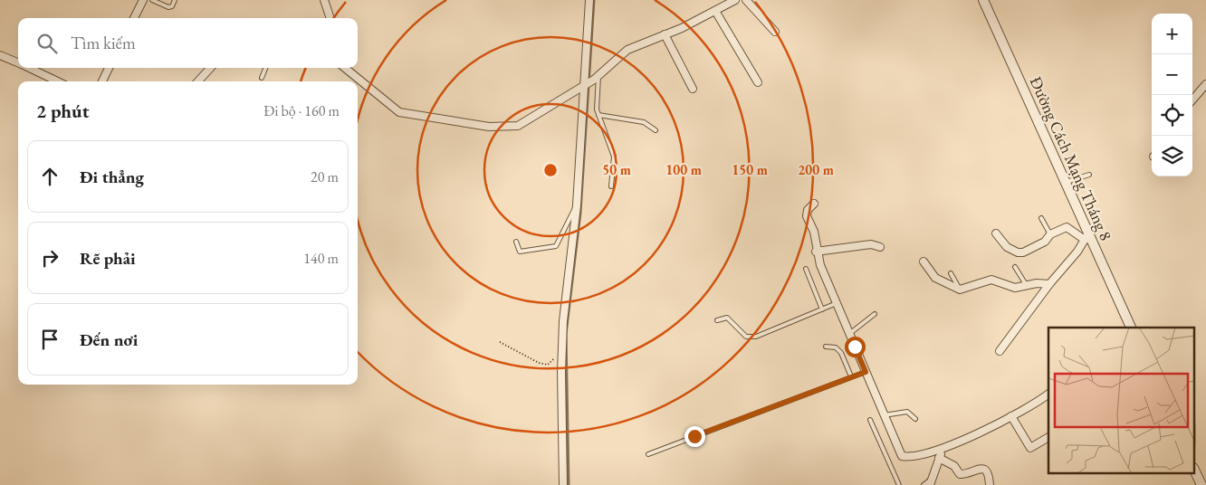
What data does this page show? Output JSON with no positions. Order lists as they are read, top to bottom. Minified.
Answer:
{"streets":{"street":["Đường Cách Mạng Tháng 8"]},"page":{"map_buttons":["+","−"],"search":"Tìm kiếm","heading":["2 phút","Đi bộ · 160 m"],"list":[["Đi thẳng","20 m"],["Rẽ phải","140 m"],"Đến nơi"]},"rings":["50 m","100 m","150 m","200 m"]}
